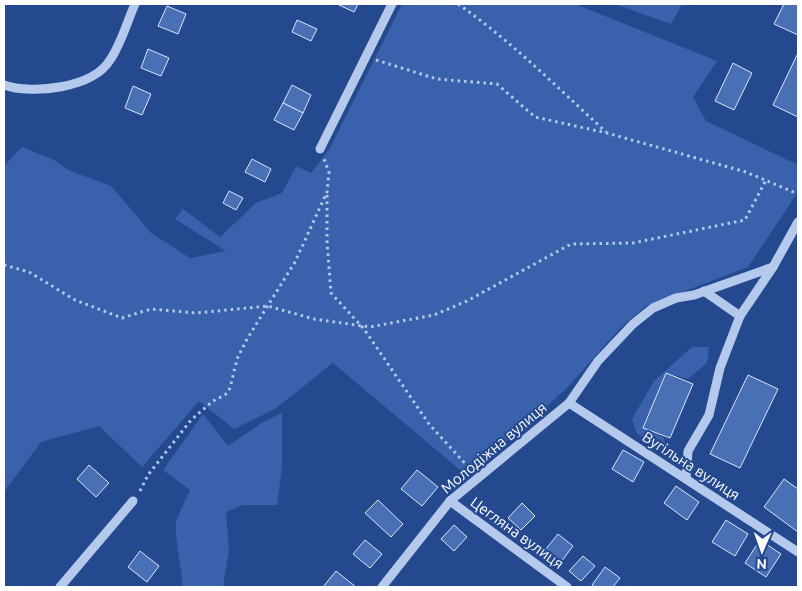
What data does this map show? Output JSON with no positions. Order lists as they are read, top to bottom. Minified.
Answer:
{"streets":{"street":["Молодіжна вулиця","Вугільна вулиця","Цегляна вулиця"]},"crossings":[["Молодіжна вулиця","Вугільна вулиця"],["Молодіжна вулиця","Цегляна вулиця"]],"north":"bottom"}
